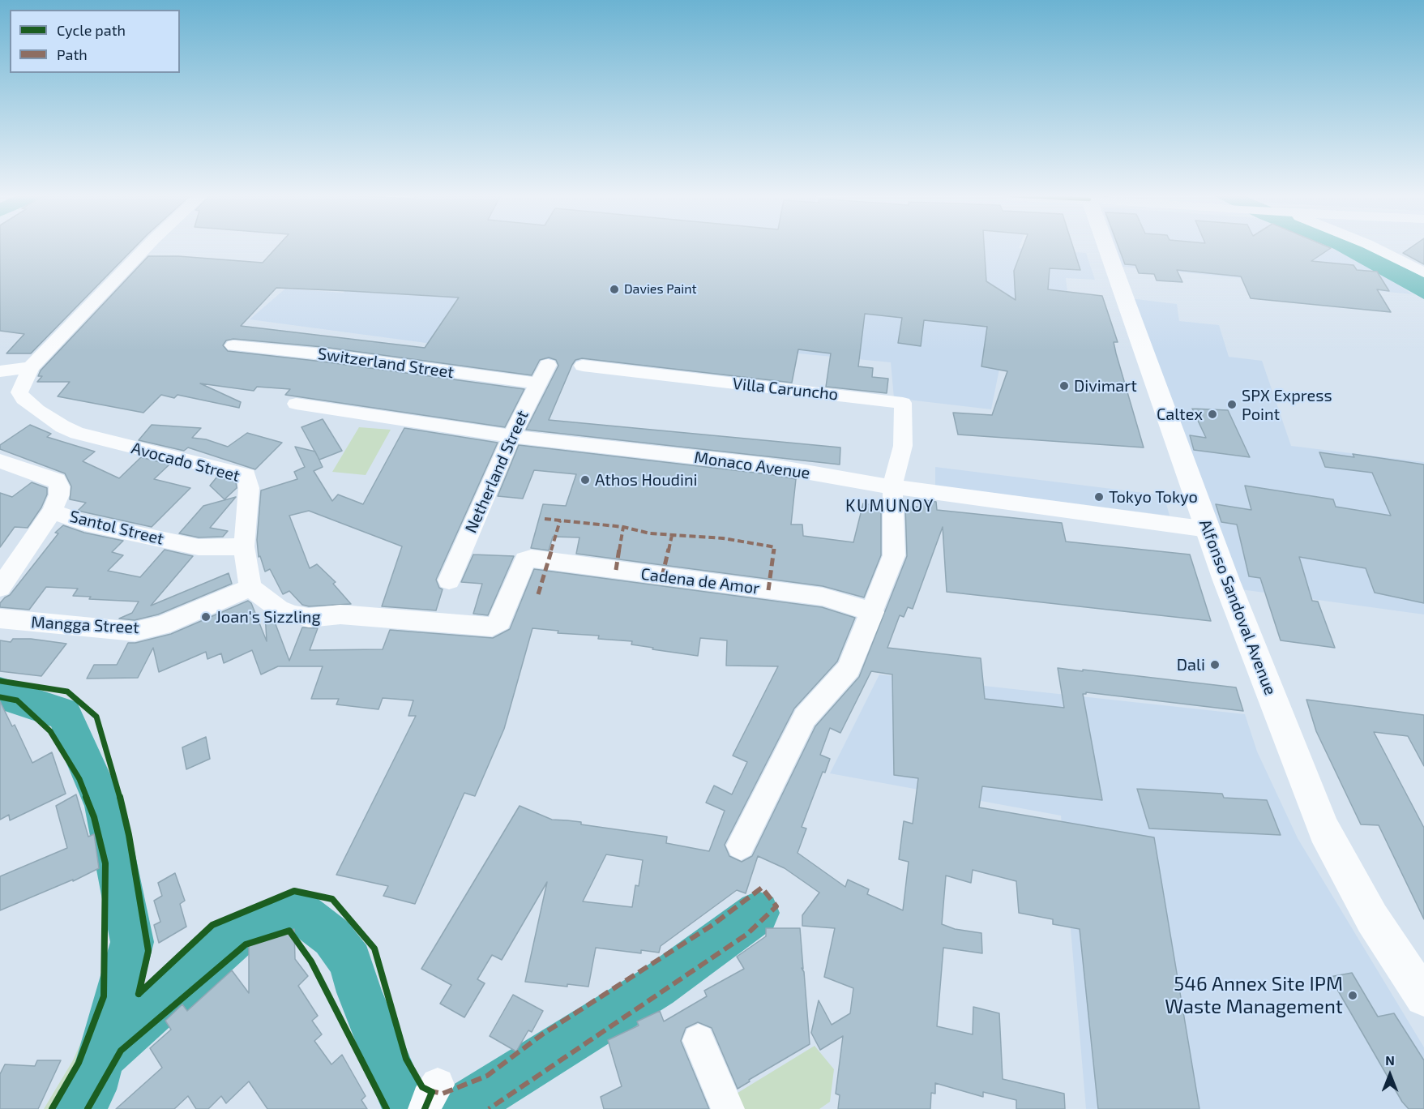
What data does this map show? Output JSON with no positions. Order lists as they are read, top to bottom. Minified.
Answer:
{"streets":{"main road":["Alfonso Sandoval Avenue"],"street":["Switzerland Street","Villa Caruncho","Avocado Street","Monaco Avenue","Netherland Street","Santol Street","Cadena de Amor","Mangga Street"]},"crossings":[["Switzerland Street","Netherland Street"],["Villa Caruncho","Monaco Avenue"],["Avocado Street","Santol Street"],["Avocado Street","Cadena de Amor"],["Avocado Street","Mangga Street"],["Monaco Avenue","Netherland Street"],["Monaco Avenue","Alfonso Sandoval Avenue"],["Cadena de Amor","Mangga Street"]],"districts":["KUMUNOY"],"places":["Davies Paint","Divimart","SPX Express Point","Caltex","Athos Houdini","Tokyo Tokyo","Joan's Sizzling","Dali","546 Annex Site IPM Waste Management"],"legend":["Cycle path","Path"],"north":"top"}
